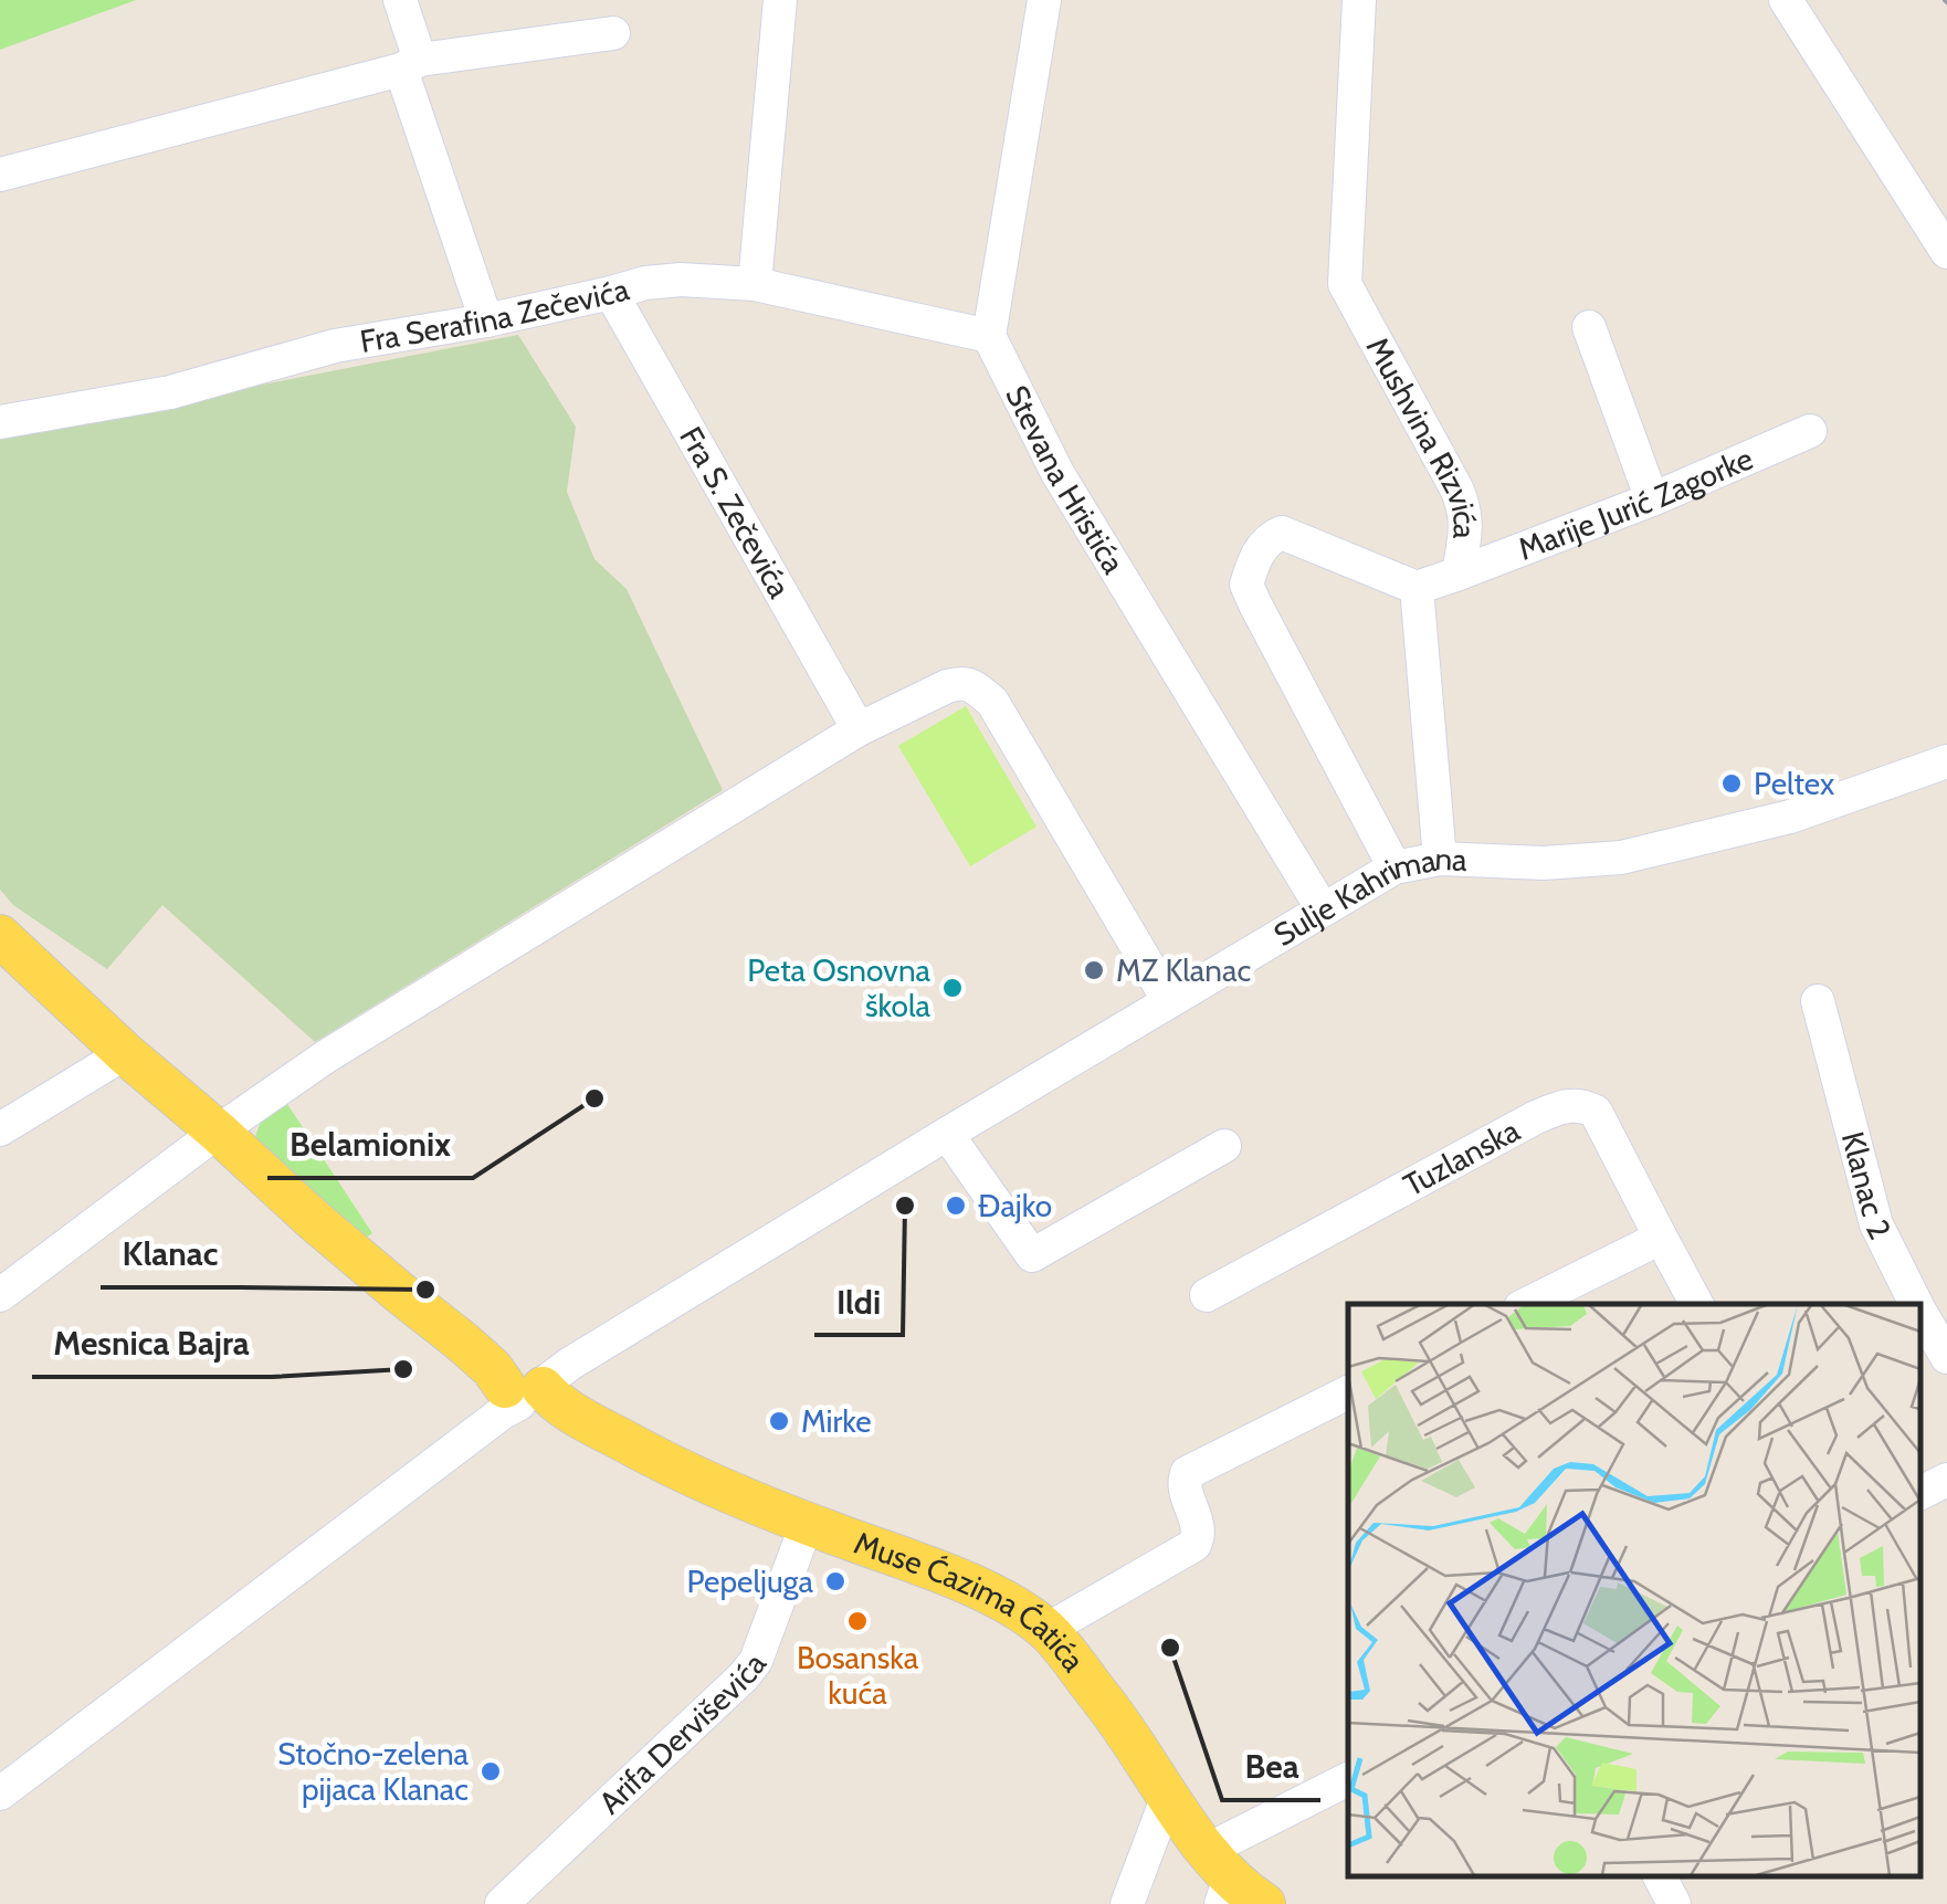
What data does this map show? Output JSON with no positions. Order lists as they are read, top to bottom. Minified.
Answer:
{"streets":{"main road":["Muse Ćazima Ćatića"],"street":["Fra Serafina Zečevića","Mushvina Rizvića","Stevana Hristića","Marije Jurić Zagorke","Fra S. Zečevića","Sulje Kahrimana","Tuzlanska","Klanac 2","Arifa Derviševića"]},"crossings":[["Fra Serafina Zečevića","Stevana Hristića"],["Fra Serafina Zečevića","Fra S. Zečevića"],["Mushvina Rizvića","Marije Jurić Zagorke"],["Mushvina Rizvića","Sulje Kahrimana"],["Stevana Hristića","Sulje Kahrimana"],["Sulje Kahrimana","Muse Ćazima Ćatića"],["Muse Ćazima Ćatića","Arifa Derviševića"]],"places":["Peltex","MZ Klanac","Peta Osnovna škola","Belamionix","Ildi","Đajko","Klanac","Mesnica Bajra","Mirke","Pepeljuga","Bosanska kuća","Bea","Stočno-zelena pijaca Klanac"]}
